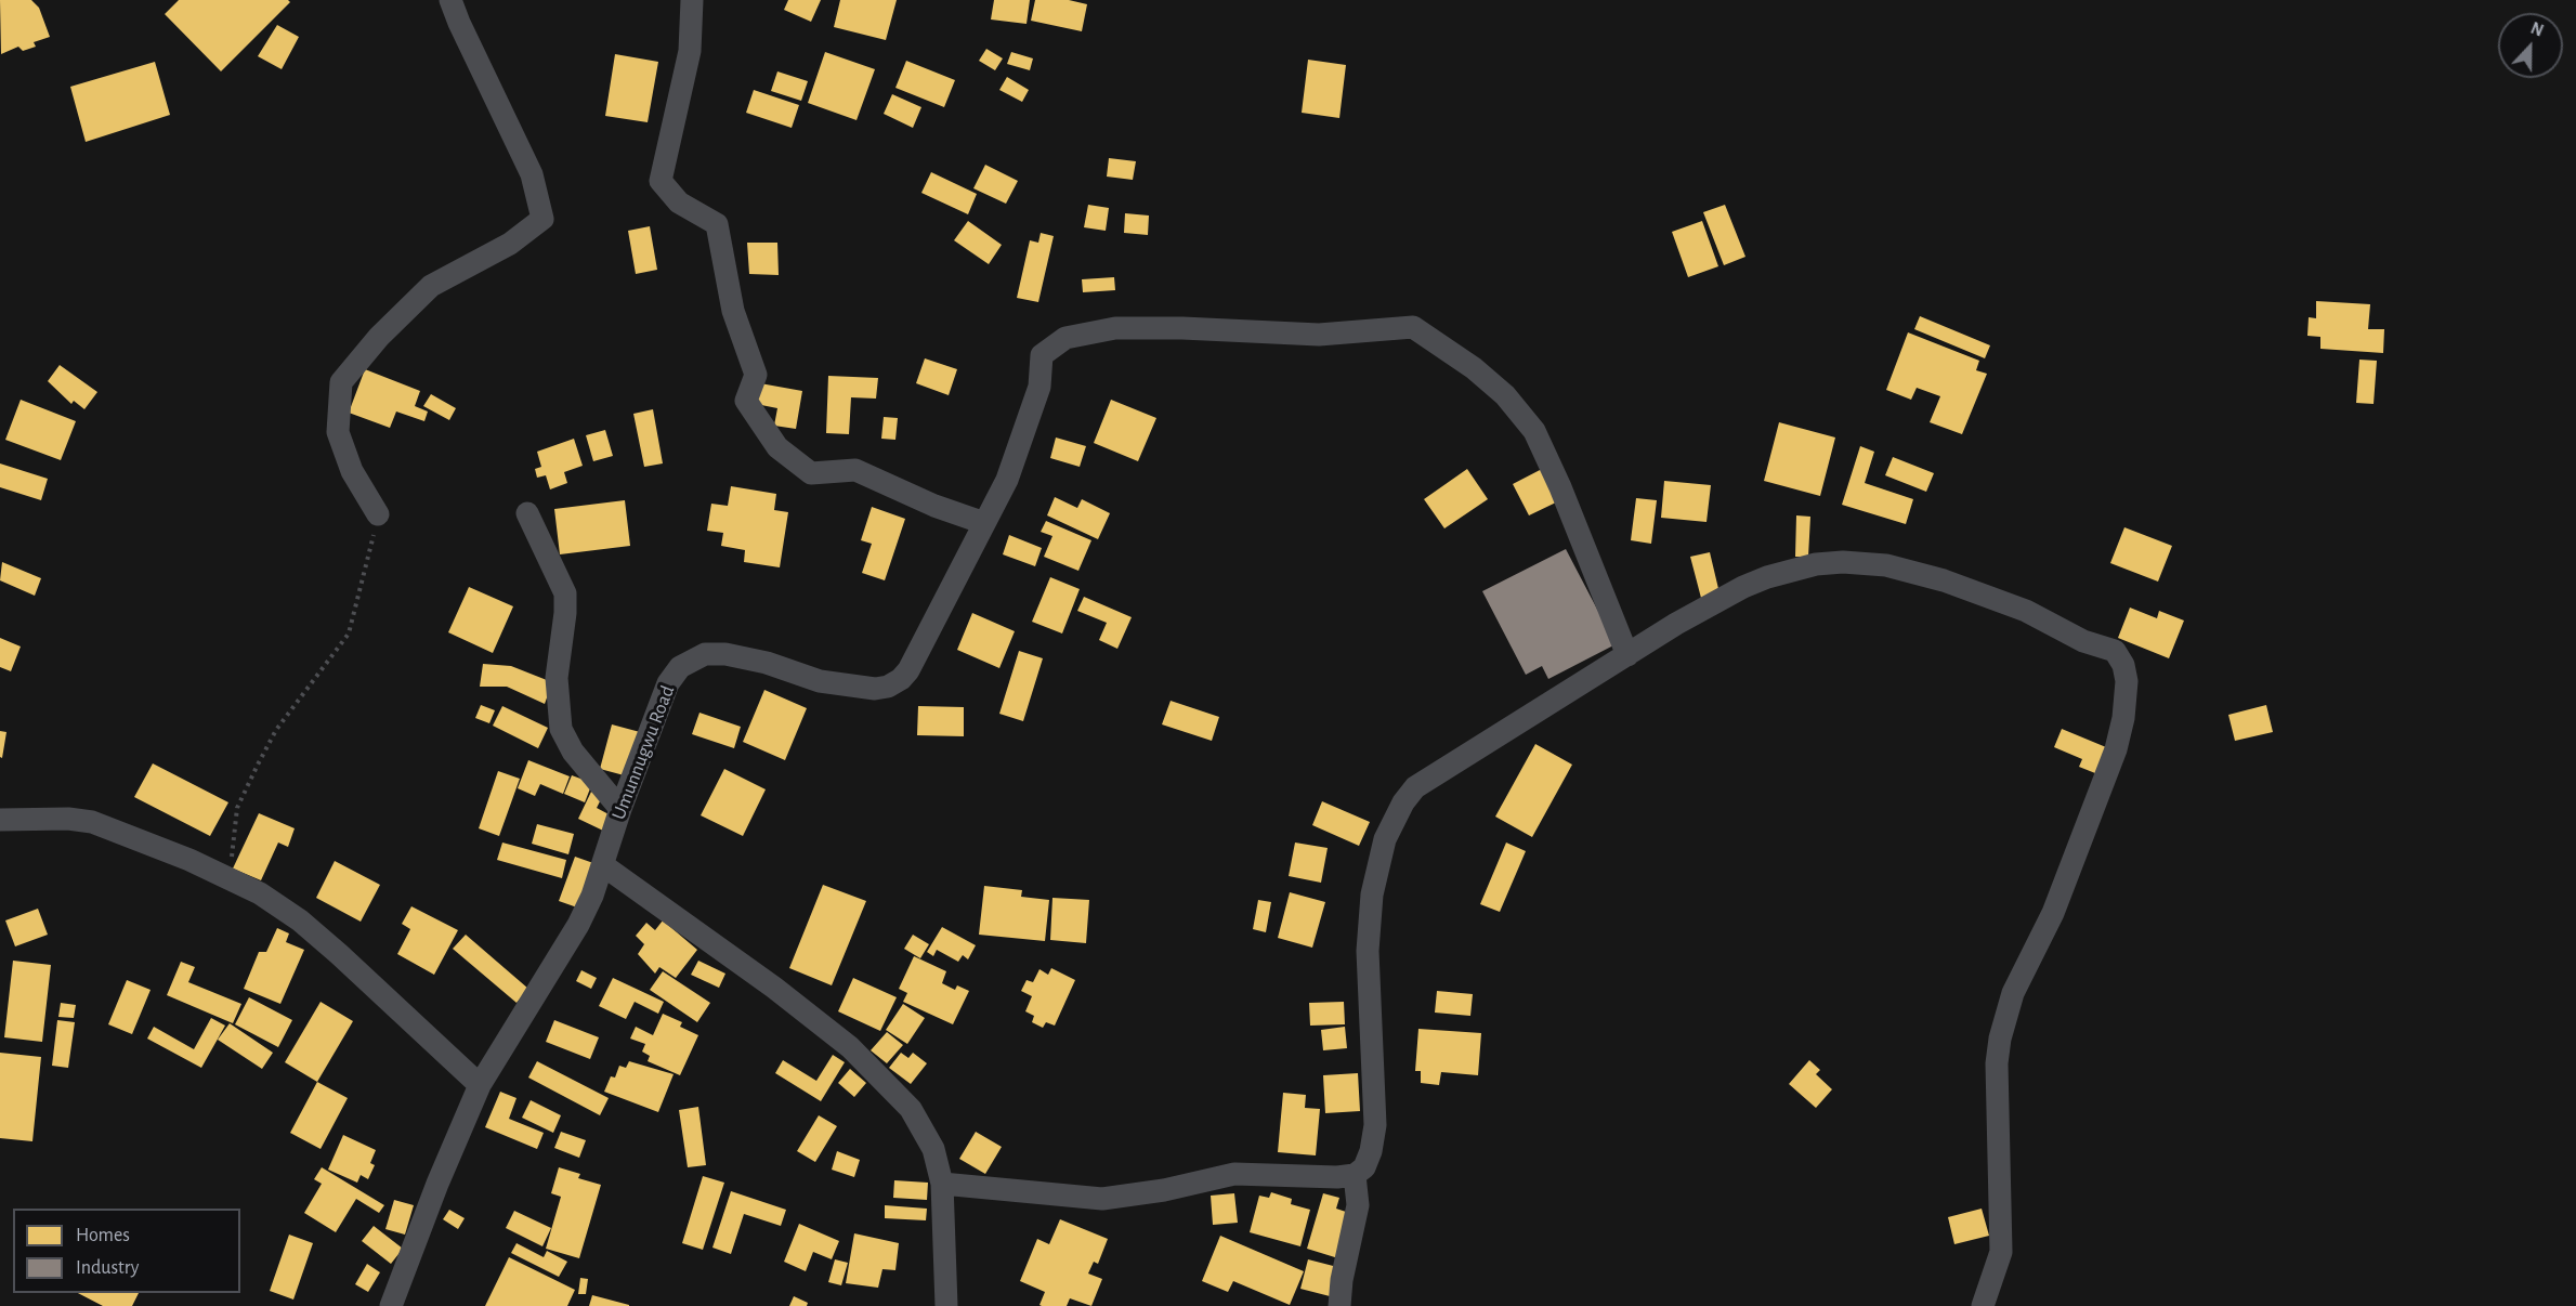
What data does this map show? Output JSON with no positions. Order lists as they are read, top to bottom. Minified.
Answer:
{"streets":{"street":["Umunnugwu Road"]},"legend":["Homes","Industry"],"north":"top"}
